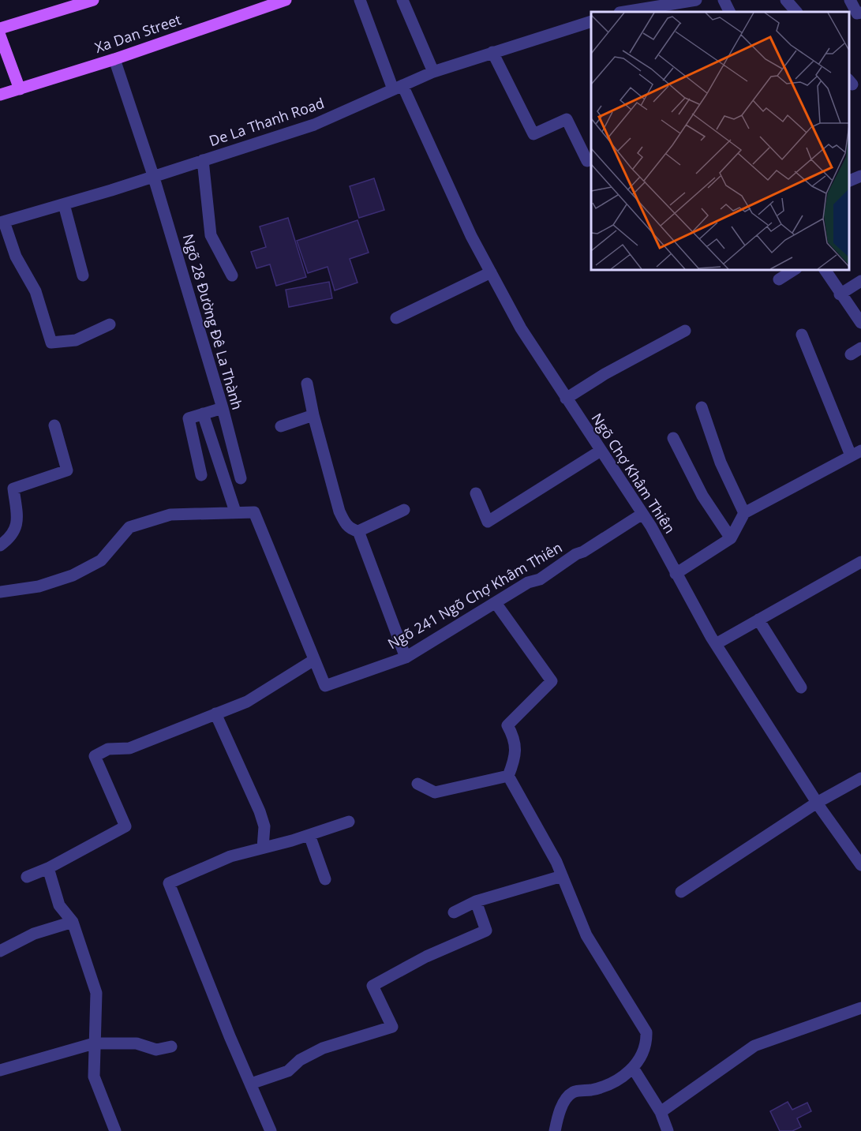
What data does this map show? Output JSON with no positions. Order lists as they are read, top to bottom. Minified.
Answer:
{"streets":{"main road":["Xa Dan Street"],"street":["De La Thanh Road","Ngõ 28 Đường Đê La Thành","Ngõ Chợ Khâm Thiên","Ngõ 241 Ngõ Chợ Khâm Thiên"]},"crossings":[["Xa Dan Street","Ngõ 28 Đường Đê La Thành"],["De La Thanh Road","Ngõ 28 Đường Đê La Thành"],["De La Thanh Road","Ngõ Chợ Khâm Thiên"],["Ngõ Chợ Khâm Thiên","Ngõ 241 Ngõ Chợ Khâm Thiên"]]}
